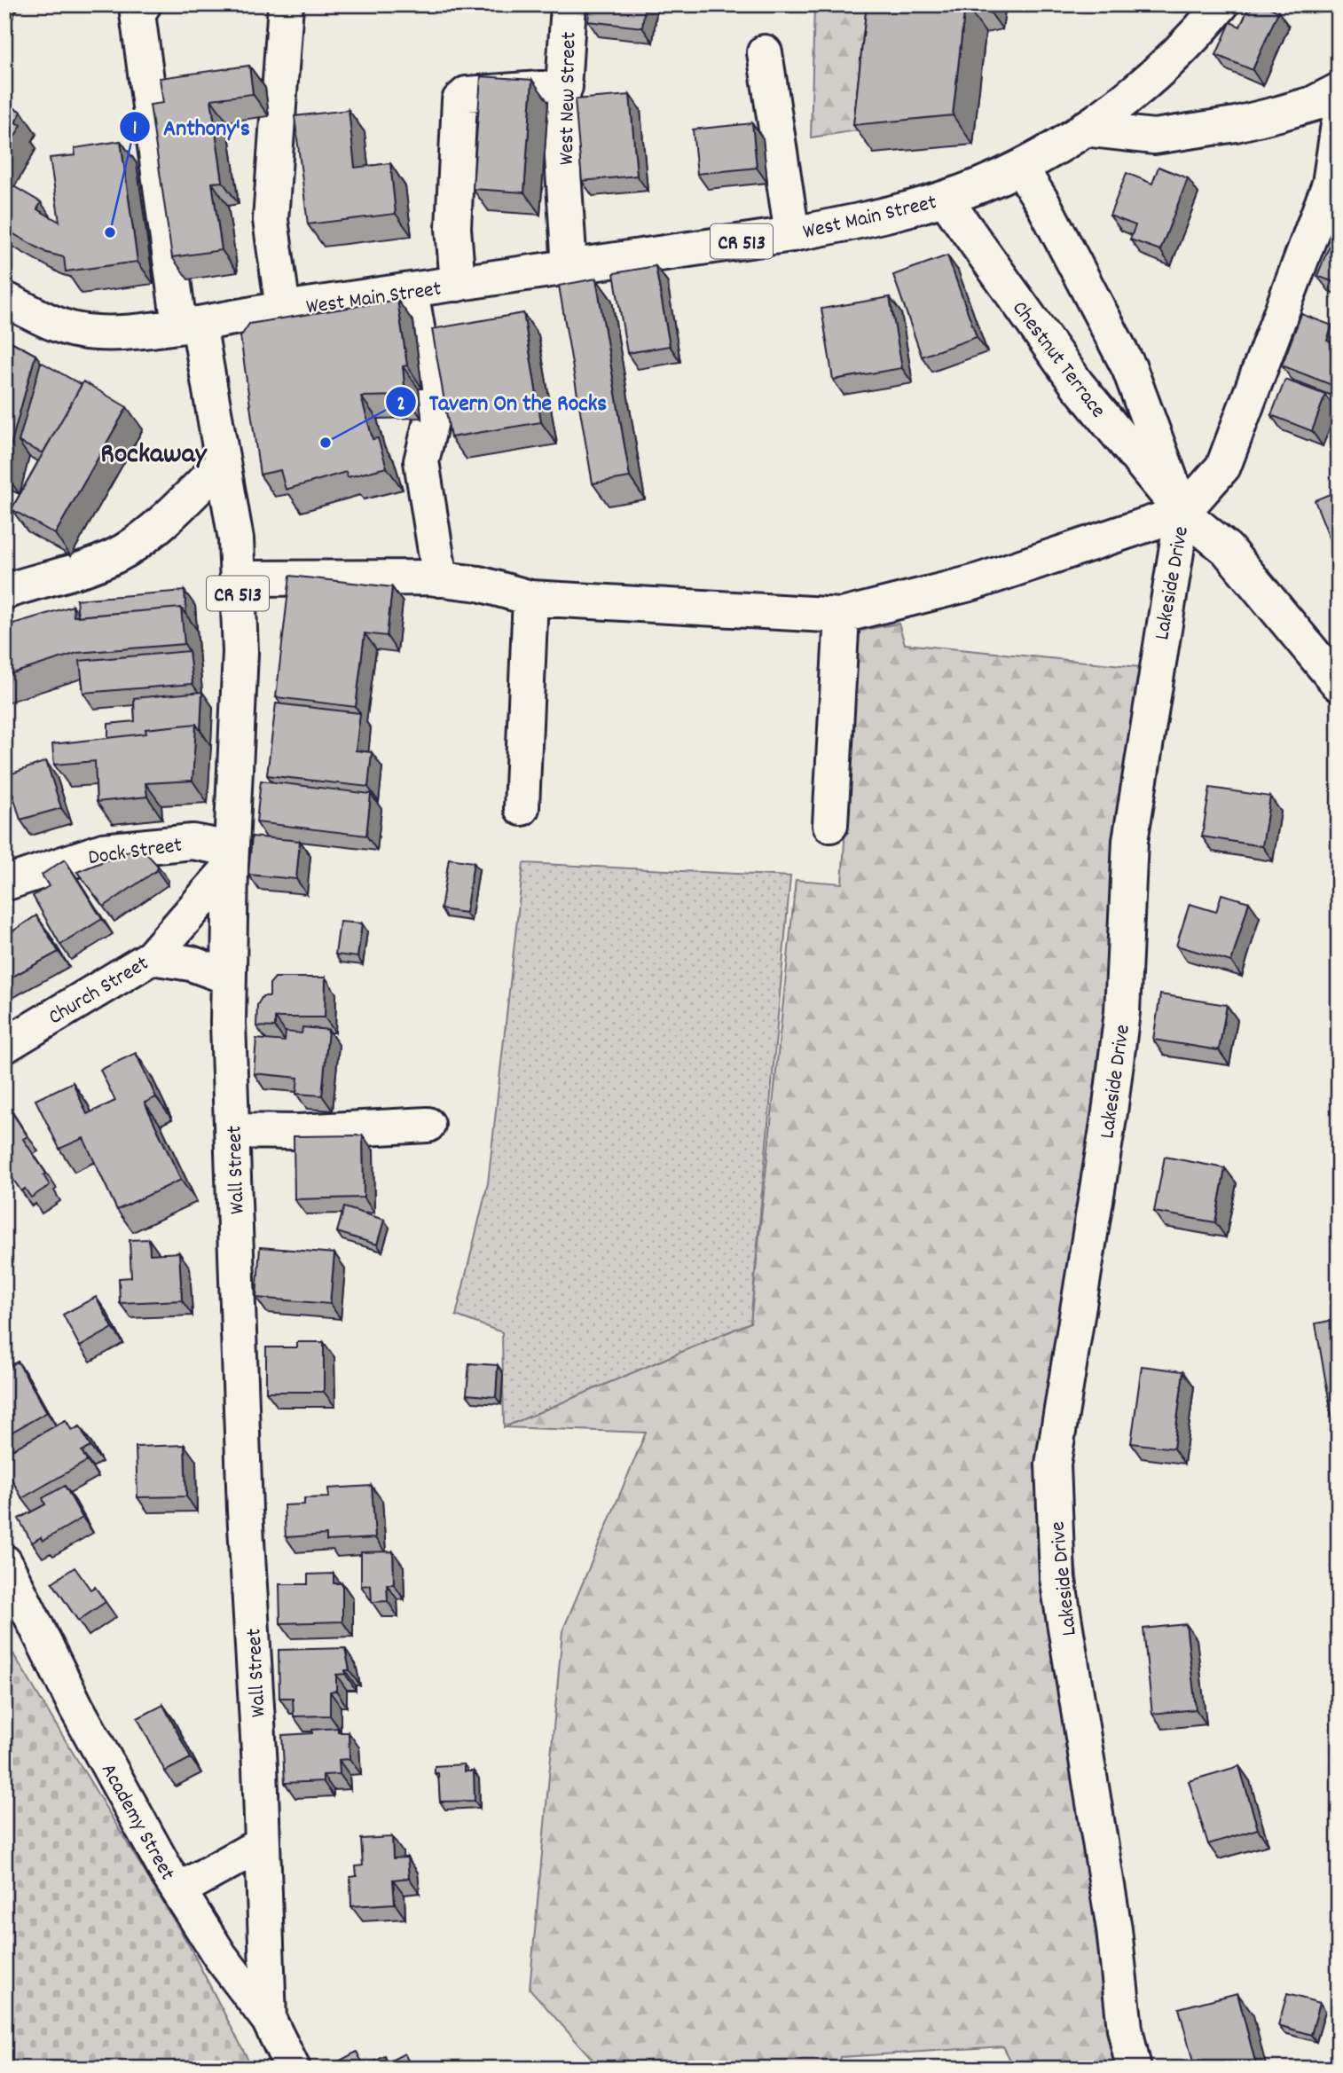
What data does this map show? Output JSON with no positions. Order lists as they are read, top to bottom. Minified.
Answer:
{"streets":{"street":["West New Street","West Main Street","CR 513","Chestnut Terrace","Lakeside Drive","Dock Street","Church Street","Wall Street","Academy Street"]},"crossings":[["West New Street","West Main Street"],["West Main Street","Chestnut Terrace"],["West Main Street","Wall Street"],["Chestnut Terrace","Lakeside Drive"],["Dock Street","Church Street"],["Dock Street","Wall Street"],["Church Street","Wall Street"],["Wall Street","Academy Street"]],"districts":["Rockaway"],"places":["Anthony's","Tavern On the Rocks"]}
